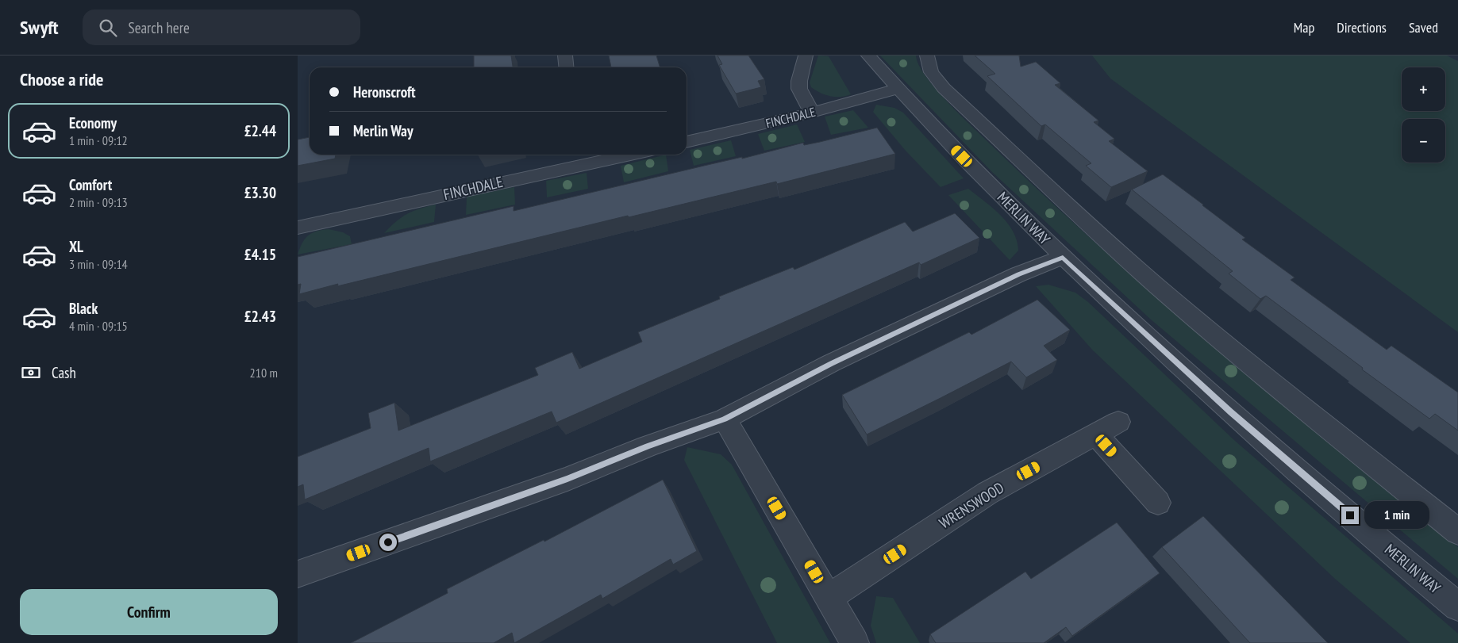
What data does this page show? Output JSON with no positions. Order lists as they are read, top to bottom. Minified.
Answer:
{"streets":{"street":["FINCHDALE","MERLIN WAY","WRENSWOOD"]},"crossings":[["FINCHDALE","MERLIN WAY"]],"page":{"header":"Swyft","search":"Search here","nav":["Map","Directions","Saved"],"heading":"Choose a ride","map_buttons":["+","−"],"banner":["Heronscroft","Merlin Way"],"list":[{"name":"Economy","note":"1 min · 09:12","value":"£2.44"},{"name":"Comfort","note":"2 min · 09:13","value":"£3.30"},{"name":"XL","note":"3 min · 09:14","value":"£4.15"},{"name":"Black","note":"4 min · 09:15","value":"£2.43"}],"pay":["Cash","210 m"],"bubble":"1 min","buttons":"Confirm"}}
